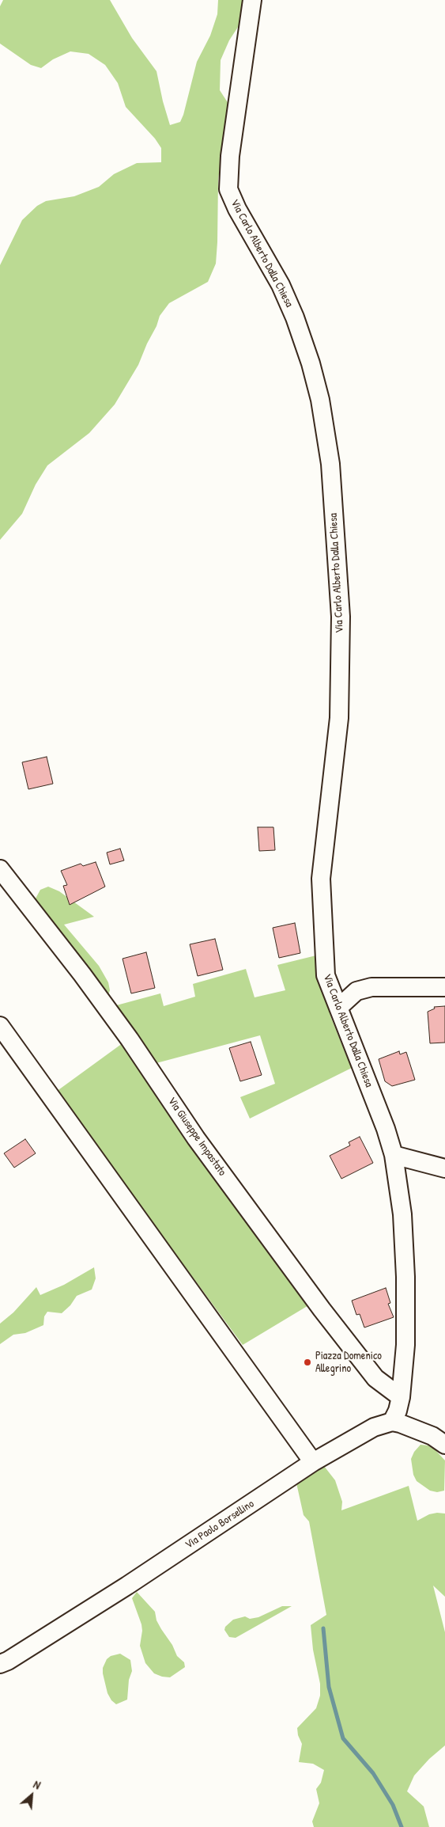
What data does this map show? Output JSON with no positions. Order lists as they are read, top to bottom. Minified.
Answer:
{"streets":{"street":["Via Carlo Alberto Dalla Chiesa","Via Giuseppe Impastato","Via Paolo Borsellino"]},"crossings":[["Via Carlo Alberto Dalla Chiesa","Via Giuseppe Impastato"],["Via Carlo Alberto Dalla Chiesa","Via Paolo Borsellino"]],"places":["Piazza Domenico Allegrino"],"north":"top right"}
